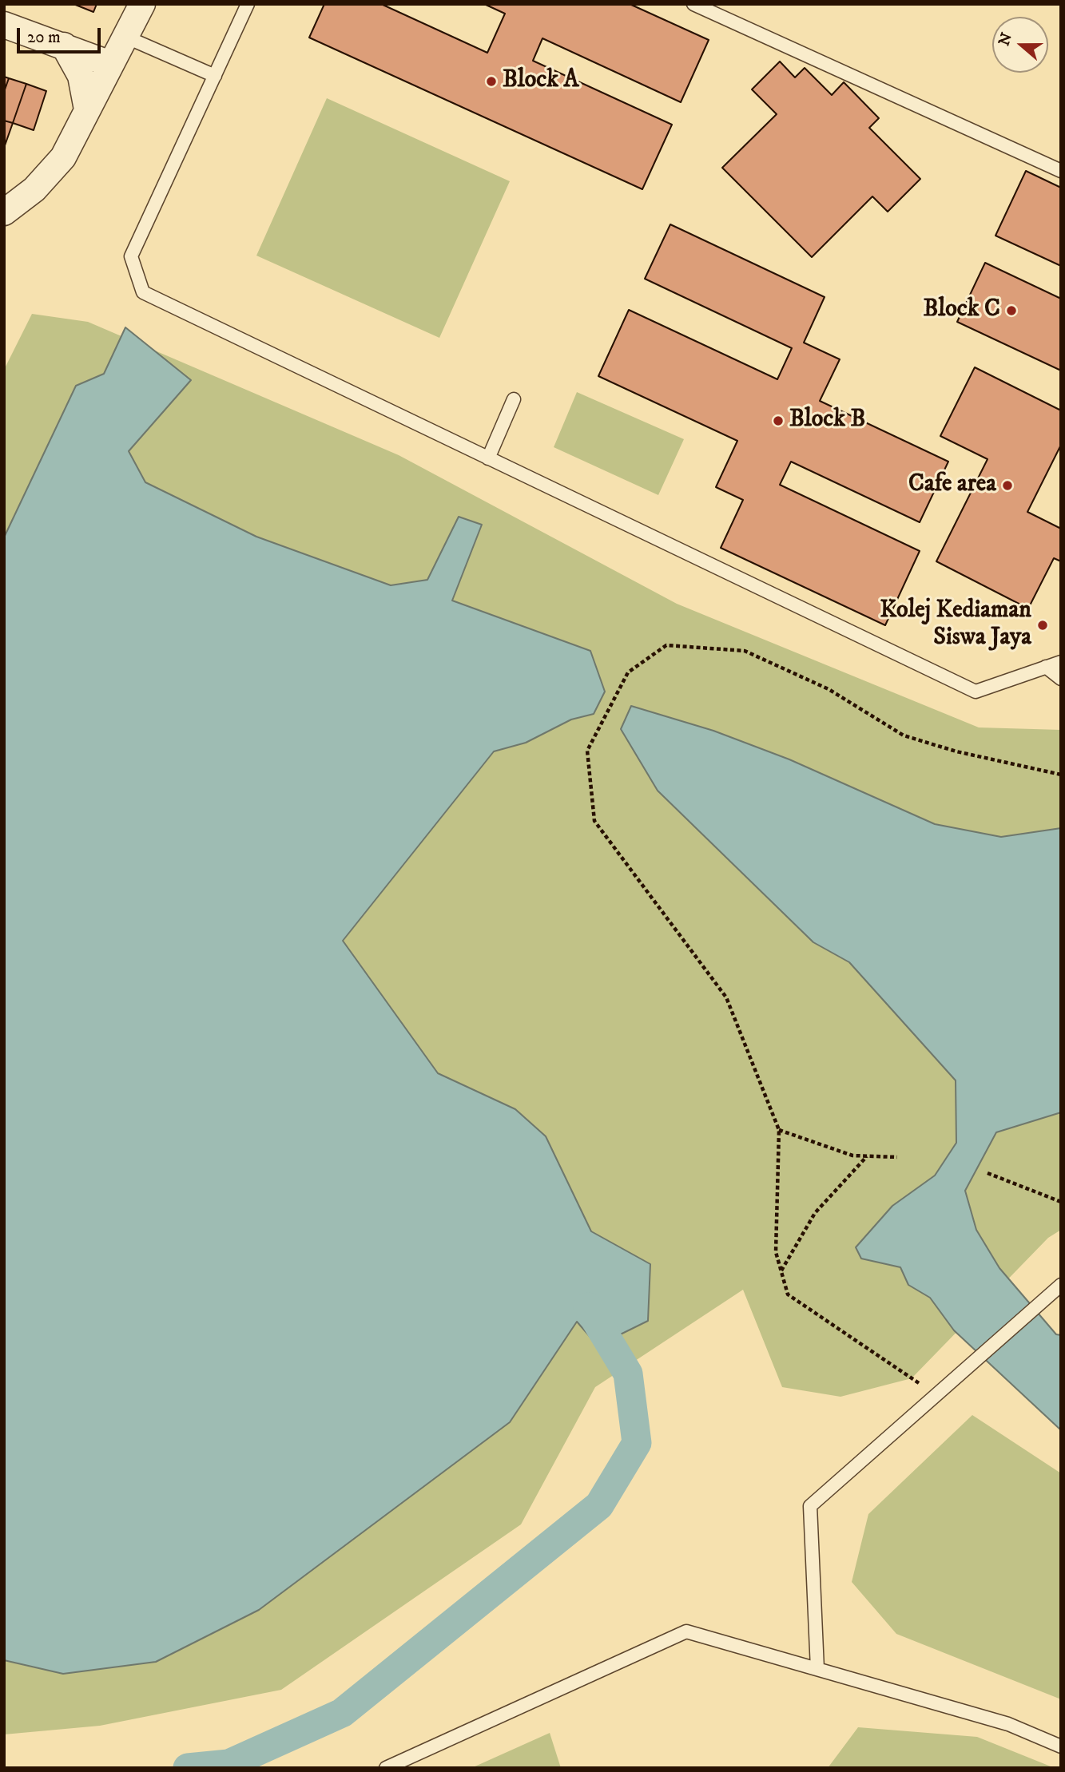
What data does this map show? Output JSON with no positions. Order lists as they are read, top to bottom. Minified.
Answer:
{"places":["Block A","Block C","Block B","Cafe area","Kolej Kediaman Siswa Jaya"],"scale_bar":"20 m","north":"left"}
